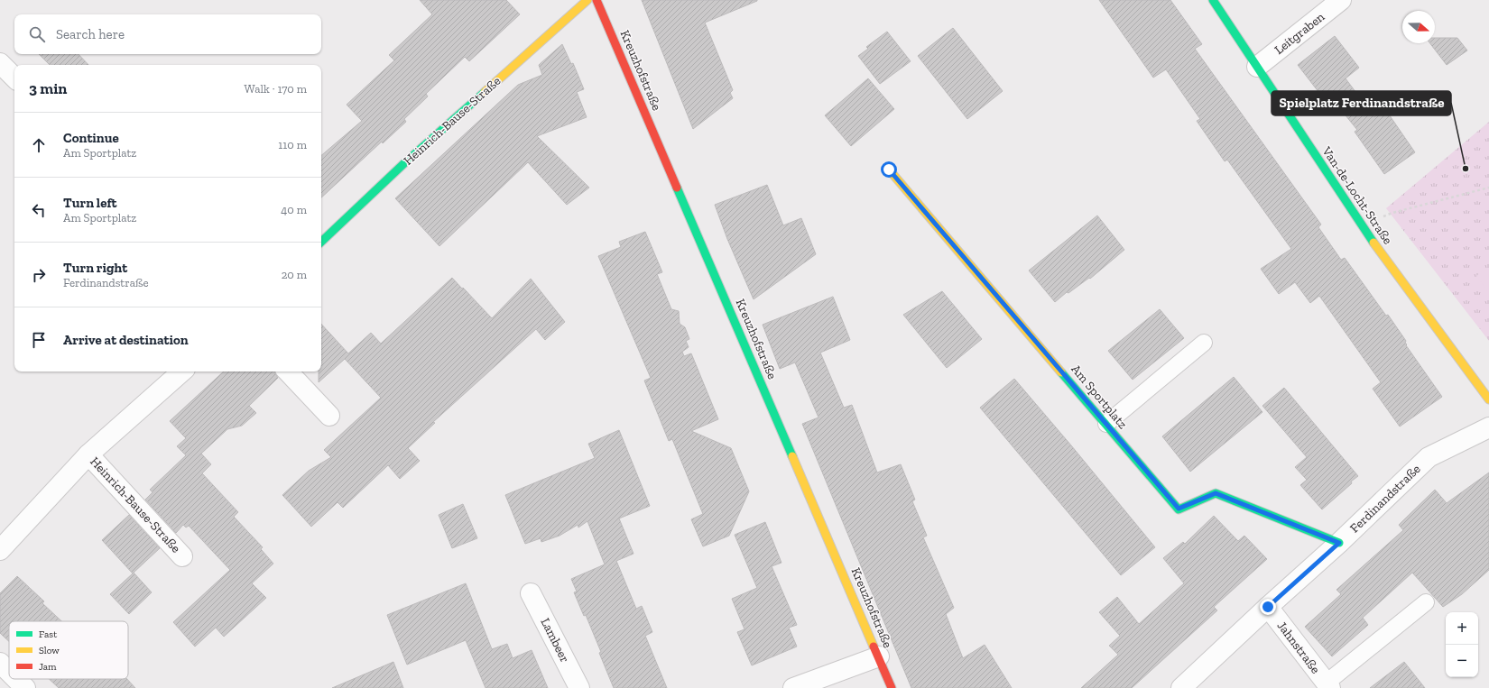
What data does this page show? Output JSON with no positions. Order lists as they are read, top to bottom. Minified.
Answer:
{"streets":{"street":["Leitgraben","Kreuzhofstraße","Heinrich-Bause-Straße","Van-de-Locht-Straße","Am Sportplatz","Ferdinandstraße","Lambeer","Jahnstraße"]},"crossings":[["Leitgraben","Van-de-Locht-Straße"],["Am Sportplatz","Ferdinandstraße"],["Ferdinandstraße","Jahnstraße"]],"places":["Spielplatz Ferdinandstraße"],"legend":["Fast","Slow","Jam"],"north":"right","page":{"search":"Search here","heading":["3 min","Walk · 170 m"],"list":[["Continue","Am Sportplatz","110 m"],["Turn left","Am Sportplatz","40 m"],["Turn right","Ferdinandstraße","20 m"],"Arrive at destination"],"map_buttons":["+","−"]}}
